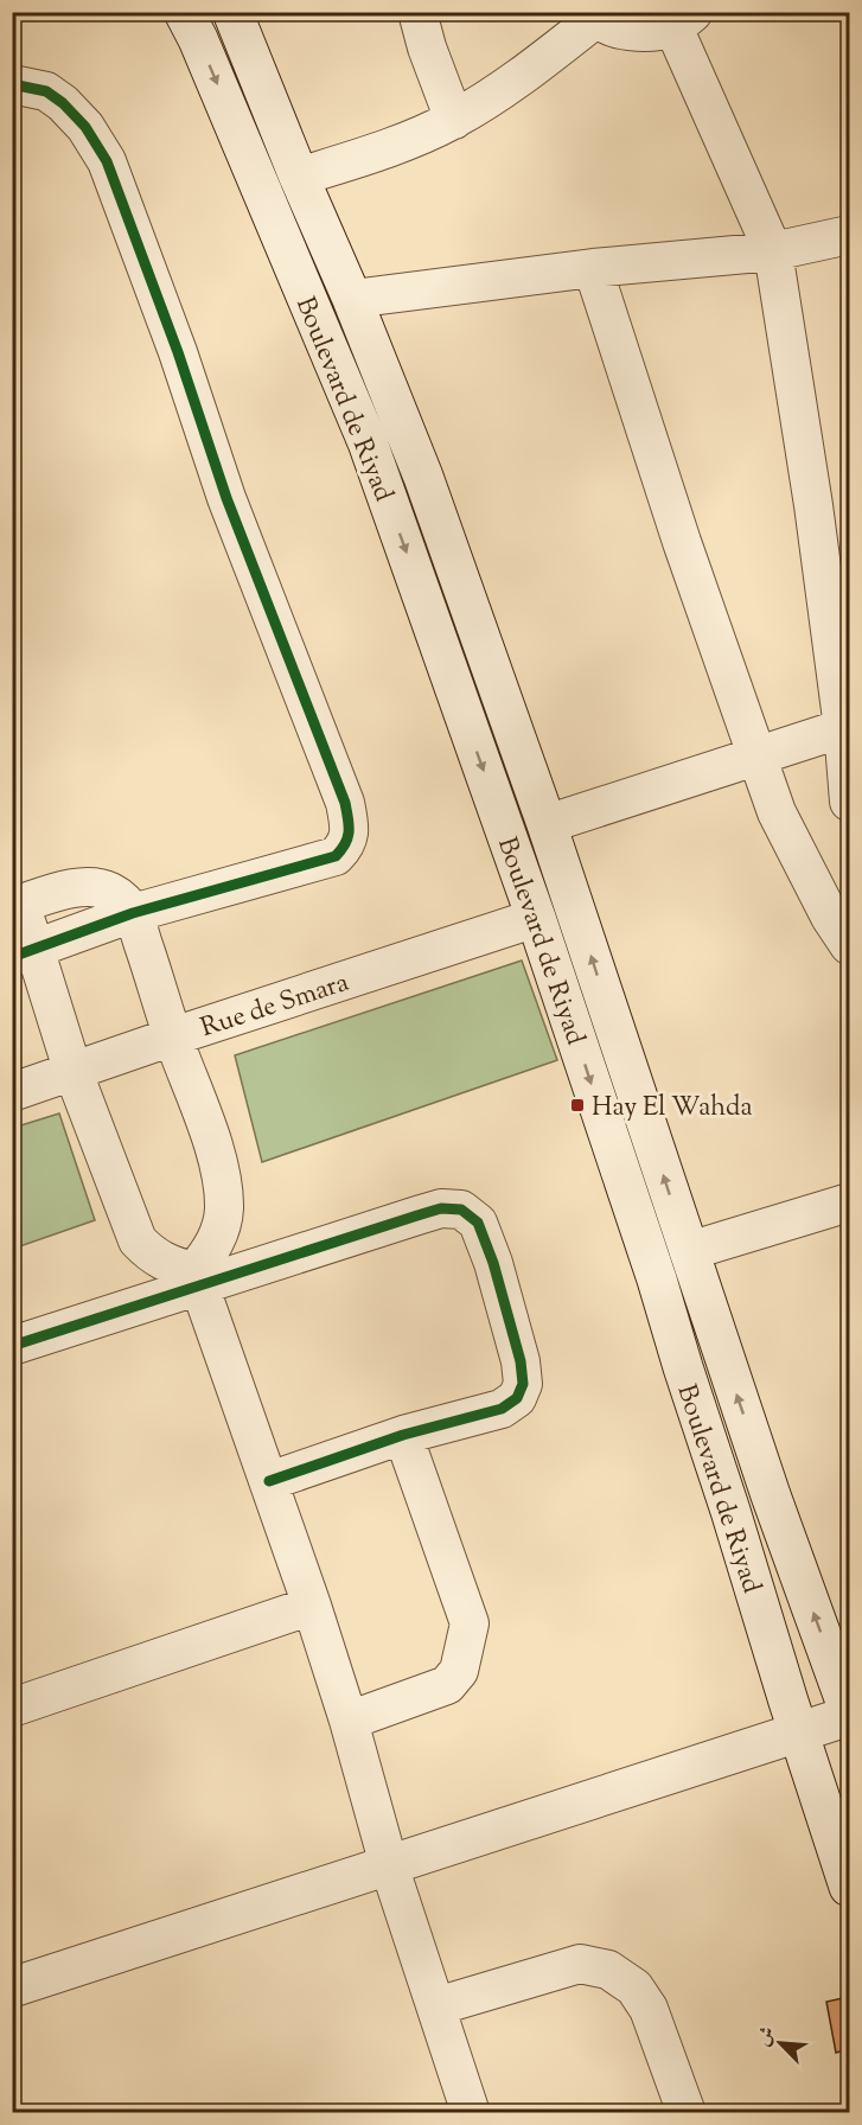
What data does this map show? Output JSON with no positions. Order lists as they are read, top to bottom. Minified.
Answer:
{"streets":{"main road":["Boulevard de Riyad"],"street":["Rue de Smara"]},"crossings":[["Boulevard de Riyad","Rue de Smara"]],"places":{"transit":["Hay El Wahda"]},"north":"top left"}
